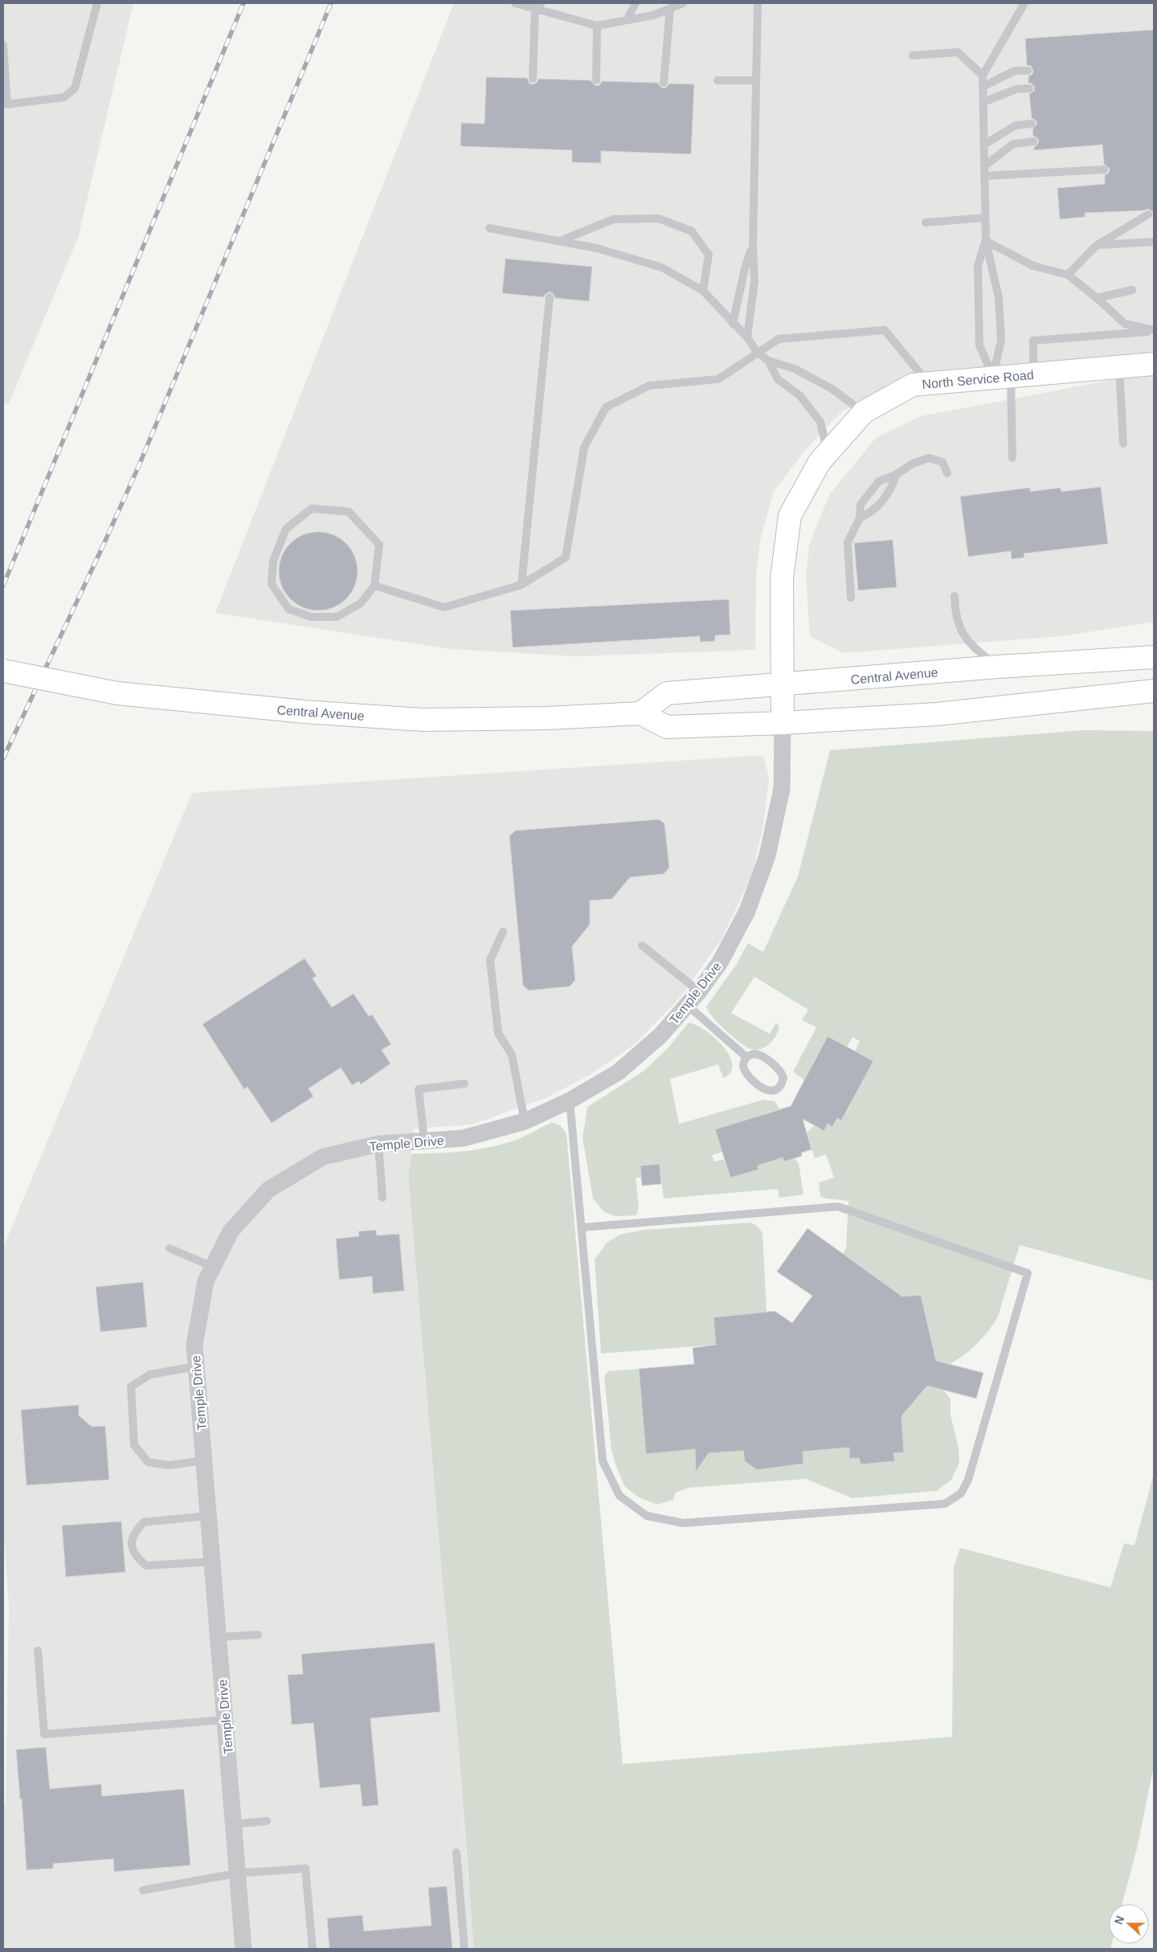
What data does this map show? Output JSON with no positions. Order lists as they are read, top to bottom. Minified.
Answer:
{"streets":{"street":["North Service Road","Central Avenue","Temple Drive"]},"crossings":[["North Service Road","Central Avenue"],["North Service Road","Temple Drive"],["Central Avenue","Temple Drive"]],"north":"left"}
